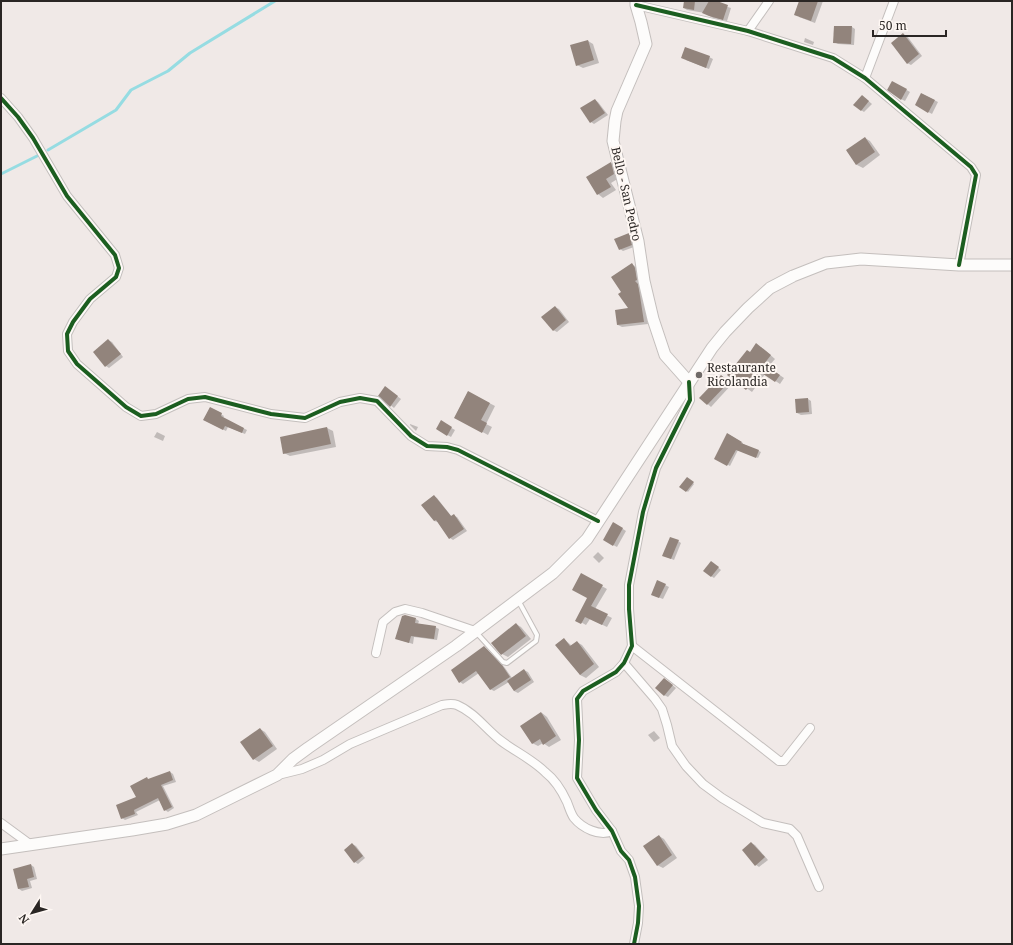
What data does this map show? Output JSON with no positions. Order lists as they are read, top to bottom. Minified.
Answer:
{"streets":{"main road":["Bello - San Pedro"]},"places":["Restaurante Ricolandia"],"scale_bar":"50 m","north":"bottom left"}
